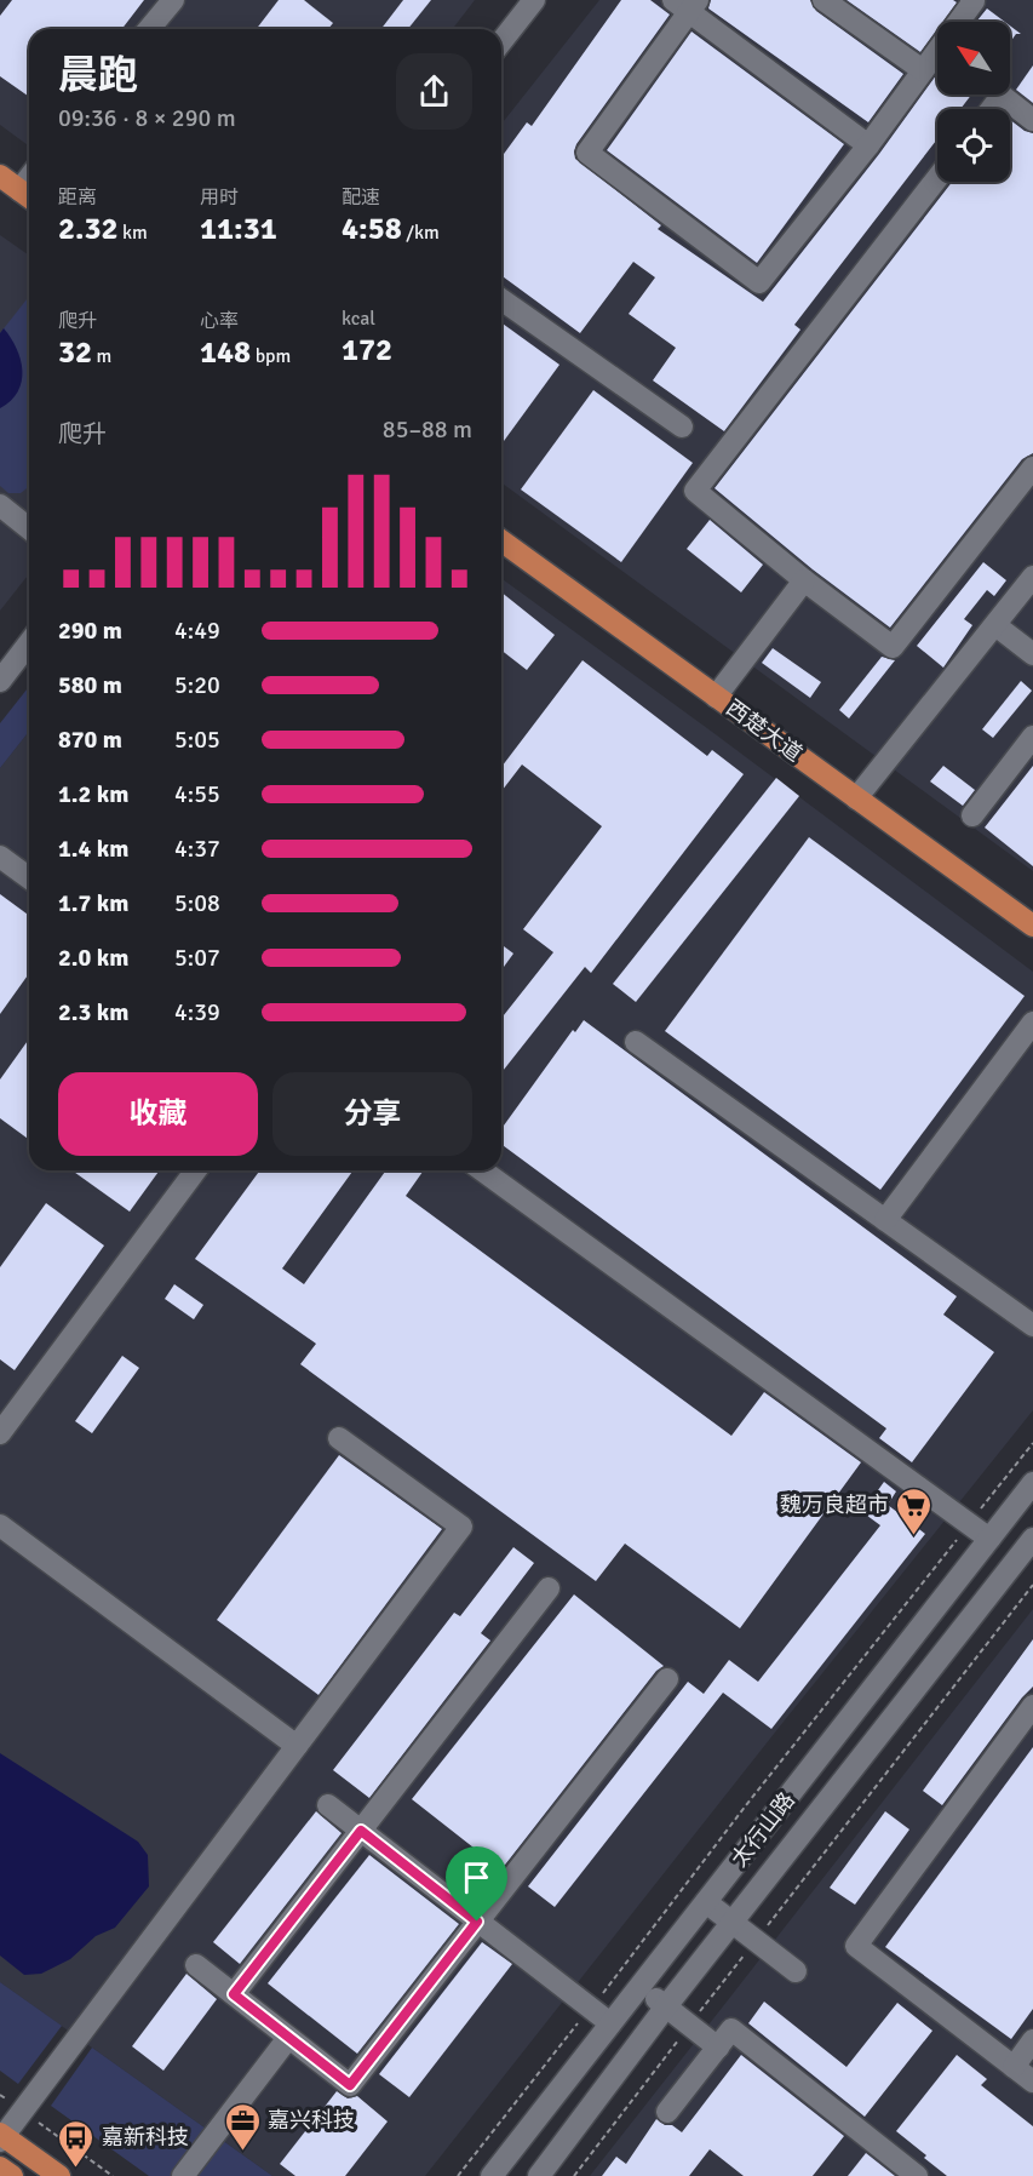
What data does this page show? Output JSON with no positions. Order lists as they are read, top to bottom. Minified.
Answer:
{"streets":{"main road":["西楚大道"],"street":["太行山路"]},"places":{"supermarket":["魏万良超市"],"office":["嘉兴科技"],"bus stop":["嘉新科技"]},"north":"top left","page":{"heading":["晨跑","09:36 · 8 × 290 m"],"stats":[["距离","2.32 km"],["用时","11:31"],["配速","4:58 /km"],["爬升","32 m"],["心率","148 bpm"],["kcal","172"]],"chart":["爬升","85–88 m"],"list":[{"name":"290 m","note":"4:49"},{"name":"580 m","note":"5:20"},{"name":"870 m","note":"5:05"},{"name":"1.2 km","note":"4:55"},{"name":"1.4 km","note":"4:37"},{"name":"1.7 km","note":"5:08"},{"name":"2.0 km","note":"5:07"},{"name":"2.3 km","note":"4:39"}],"buttons":["收藏","分享"]}}
